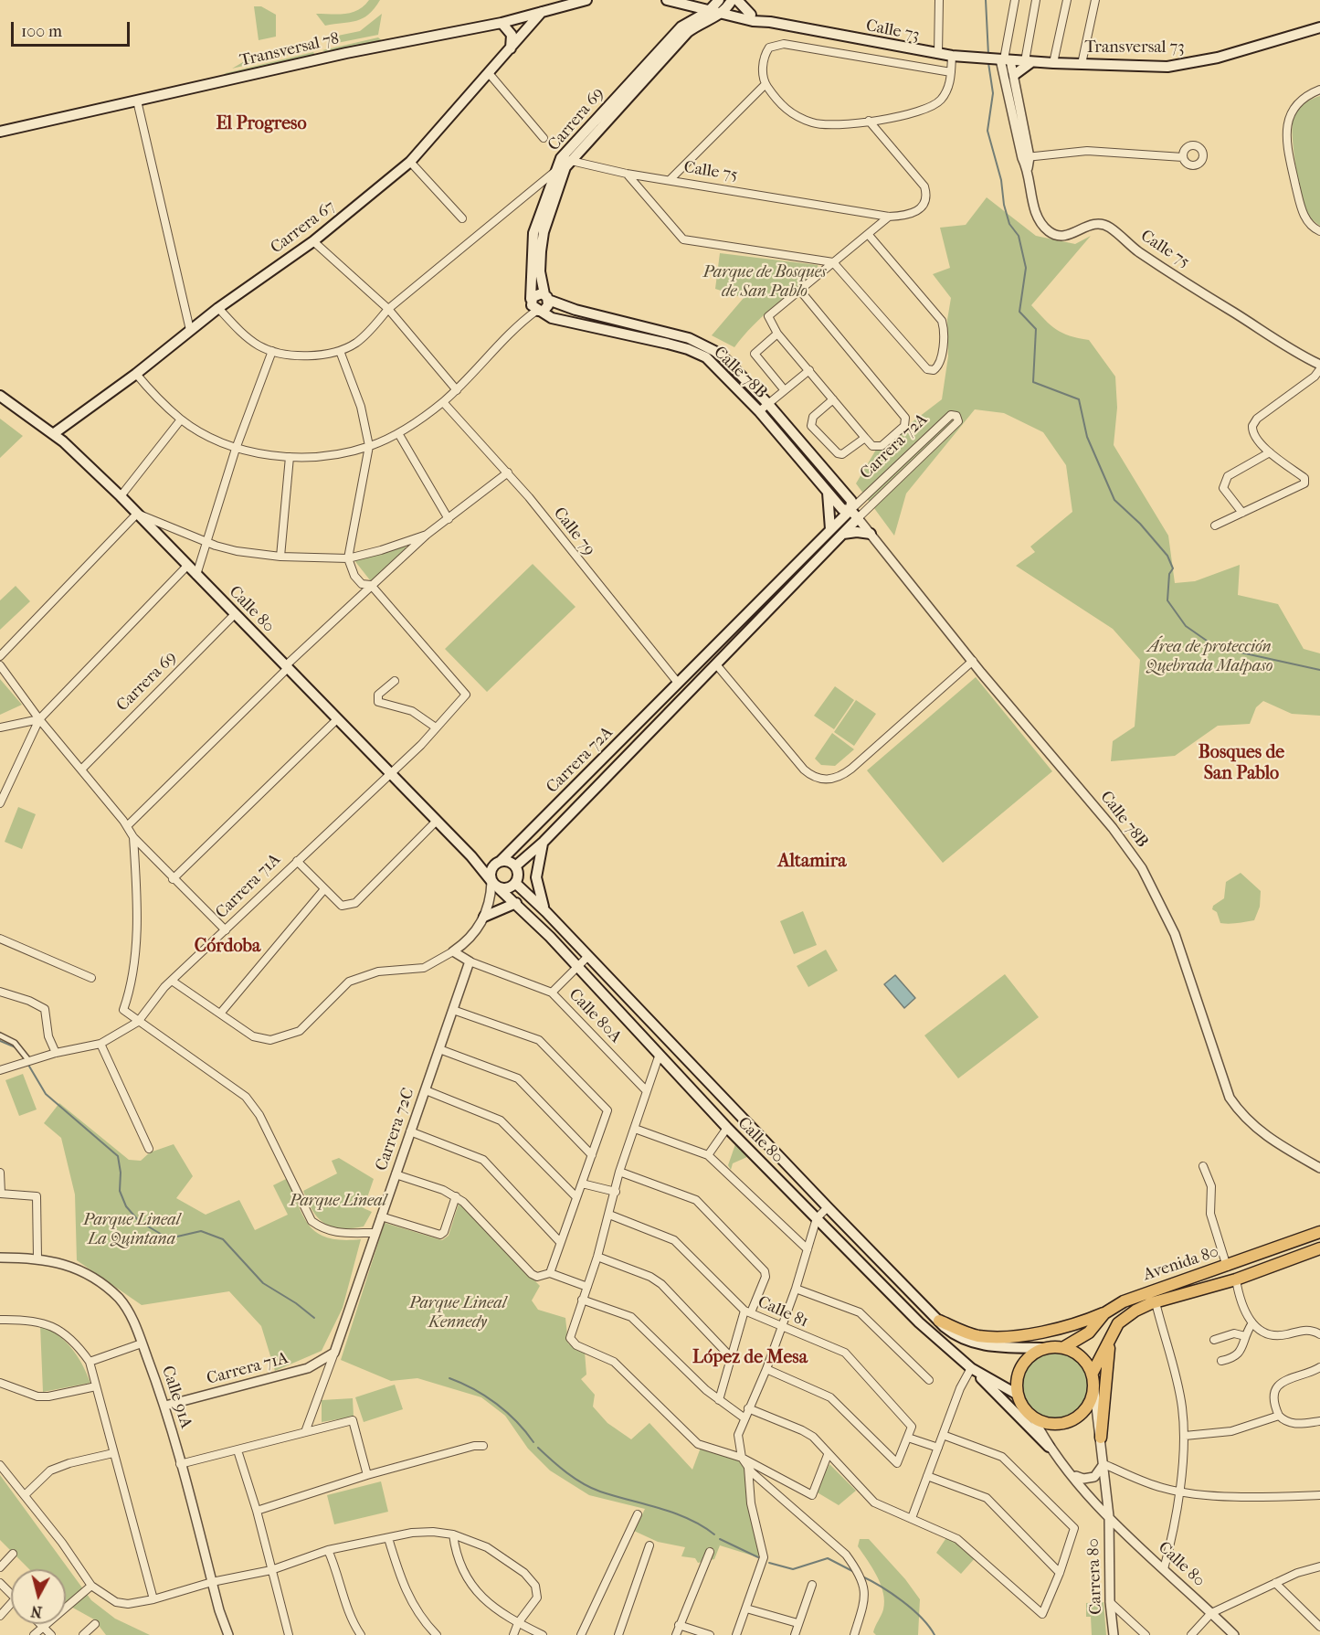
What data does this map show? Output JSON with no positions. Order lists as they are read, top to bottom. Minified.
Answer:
{"streets":{"main road":["Calle 73","Transversal 73","Transversal 78","Carrera 69","Carrera 67","Calle 78B","Carrera 72A","Calle 80","Avenida 80"],"street":["Calle 75","Calle 79","Carrera 71A","Calle 80A","Carrera 72C","Calle 81","Calle 91A","Carrera 80"]},"crossings":[["Calle 73","Transversal 73"],["Calle 73","Carrera 69"],["Calle 73","Calle 75"],["Transversal 73","Calle 75"],["Transversal 78","Carrera 67"],["Carrera 69","Calle 75"],["Carrera 69","Carrera 67"],["Carrera 69","Calle 78B"],["Carrera 69","Calle 79"],["Carrera 69","Calle 80"],["Carrera 67","Calle 80"],["Calle 78B","Carrera 72A"],["Carrera 72A","Calle 79"],["Carrera 72A","Calle 80"],["Calle 80","Carrera 71A"],["Calle 80","Avenida 80"],["Calle 80","Carrera 80"],["Carrera 71A","Carrera 72C"],["Carrera 71A","Calle 91A"],["Calle 80A","Carrera 72C"]],"districts":["El Progreso","Bosques de San Pablo","Altamira","Córdoba","López de Mesa"],"parks":["Parque de Bosques de San Pablo","Área de protección Quebrada Malpaso","Parque Lineal","Parque Lineal La Quintana","Parque Lineal Kennedy"],"scale_bar":"100 m","north":"bottom"}
